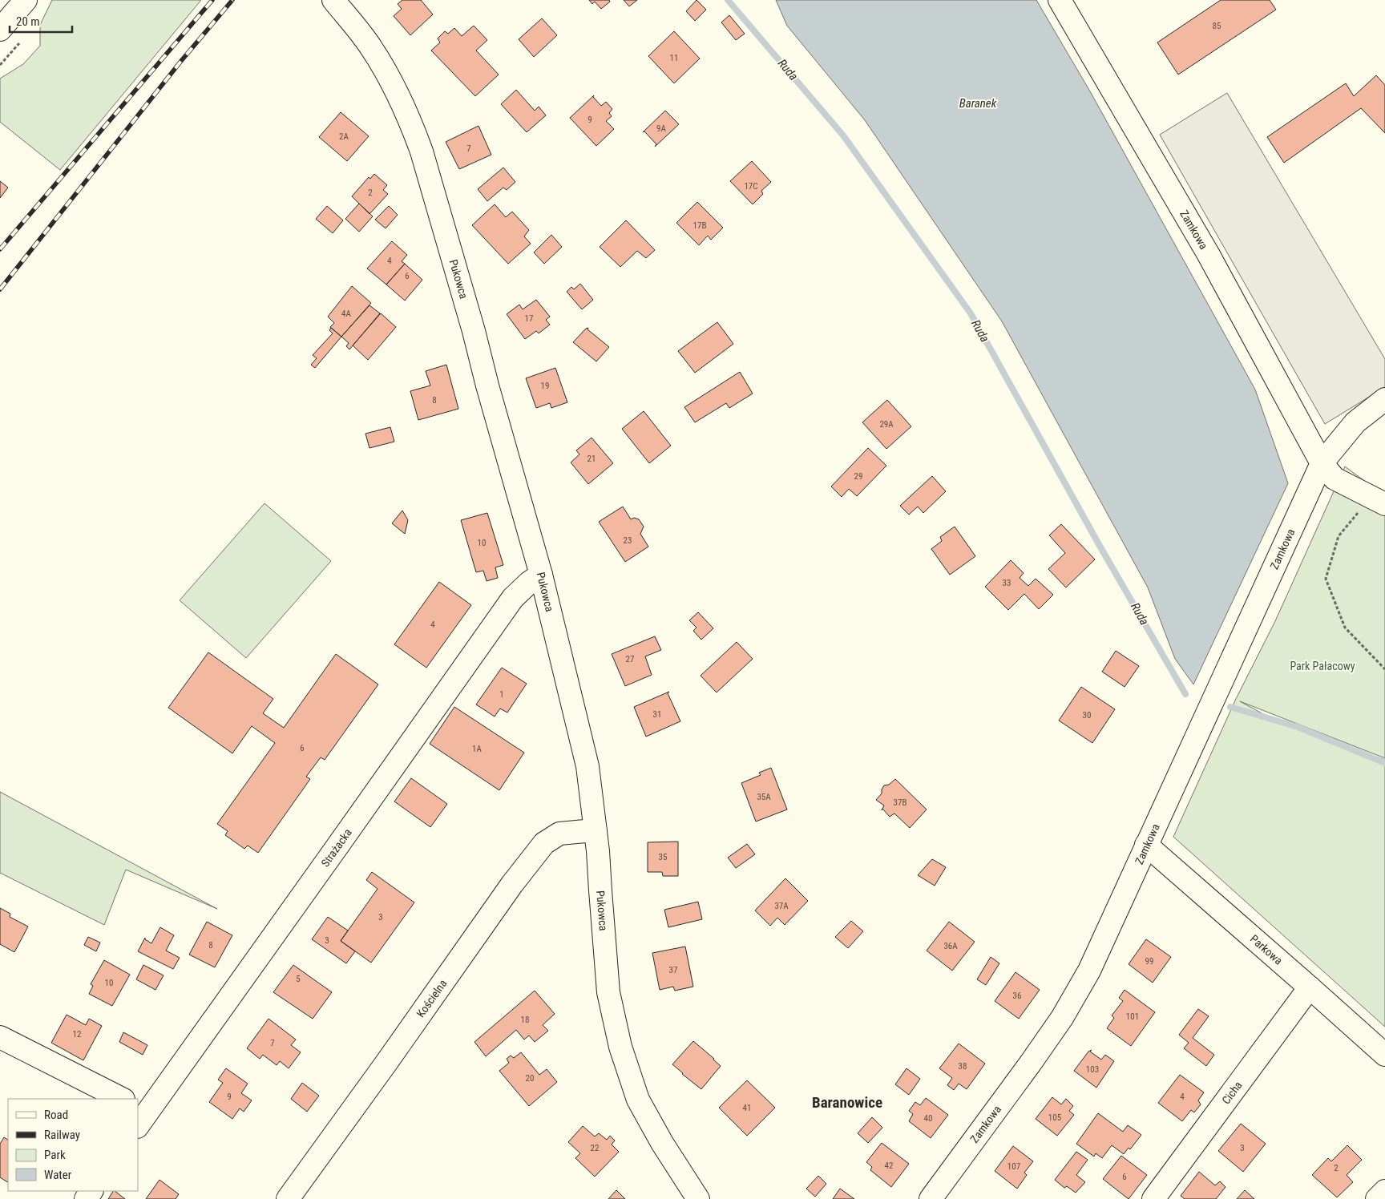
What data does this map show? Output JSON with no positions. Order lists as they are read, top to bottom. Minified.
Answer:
{"streets":{"street":["Zamkowa","Pukowca","Strażacka","Parkowa","Kościelna","Cicha"]},"crossings":[["Zamkowa","Parkowa"],["Pukowca","Strażacka"],["Pukowca","Kościelna"],["Parkowa","Cicha"]],"districts":["Baranowice"],"water":["Ruda","Baranek"],"parks":["Park Pałacowy"],"house_numbers":["85","11","9","9A","2A","7","17C","2","17B","4","6","4A","17","19","8","29A","21","29","23","10","33","4","27","1","31","30","6","1A","35A","37B","35","37A","3","3","8","36A","99","37","5","10","36","101","18","12","7","38","103","20","9","4","41","105","40","22","3","42","107","2","6"],"legend":["Road","Railway","Park","Water"],"scale_bar":"20 m"}
